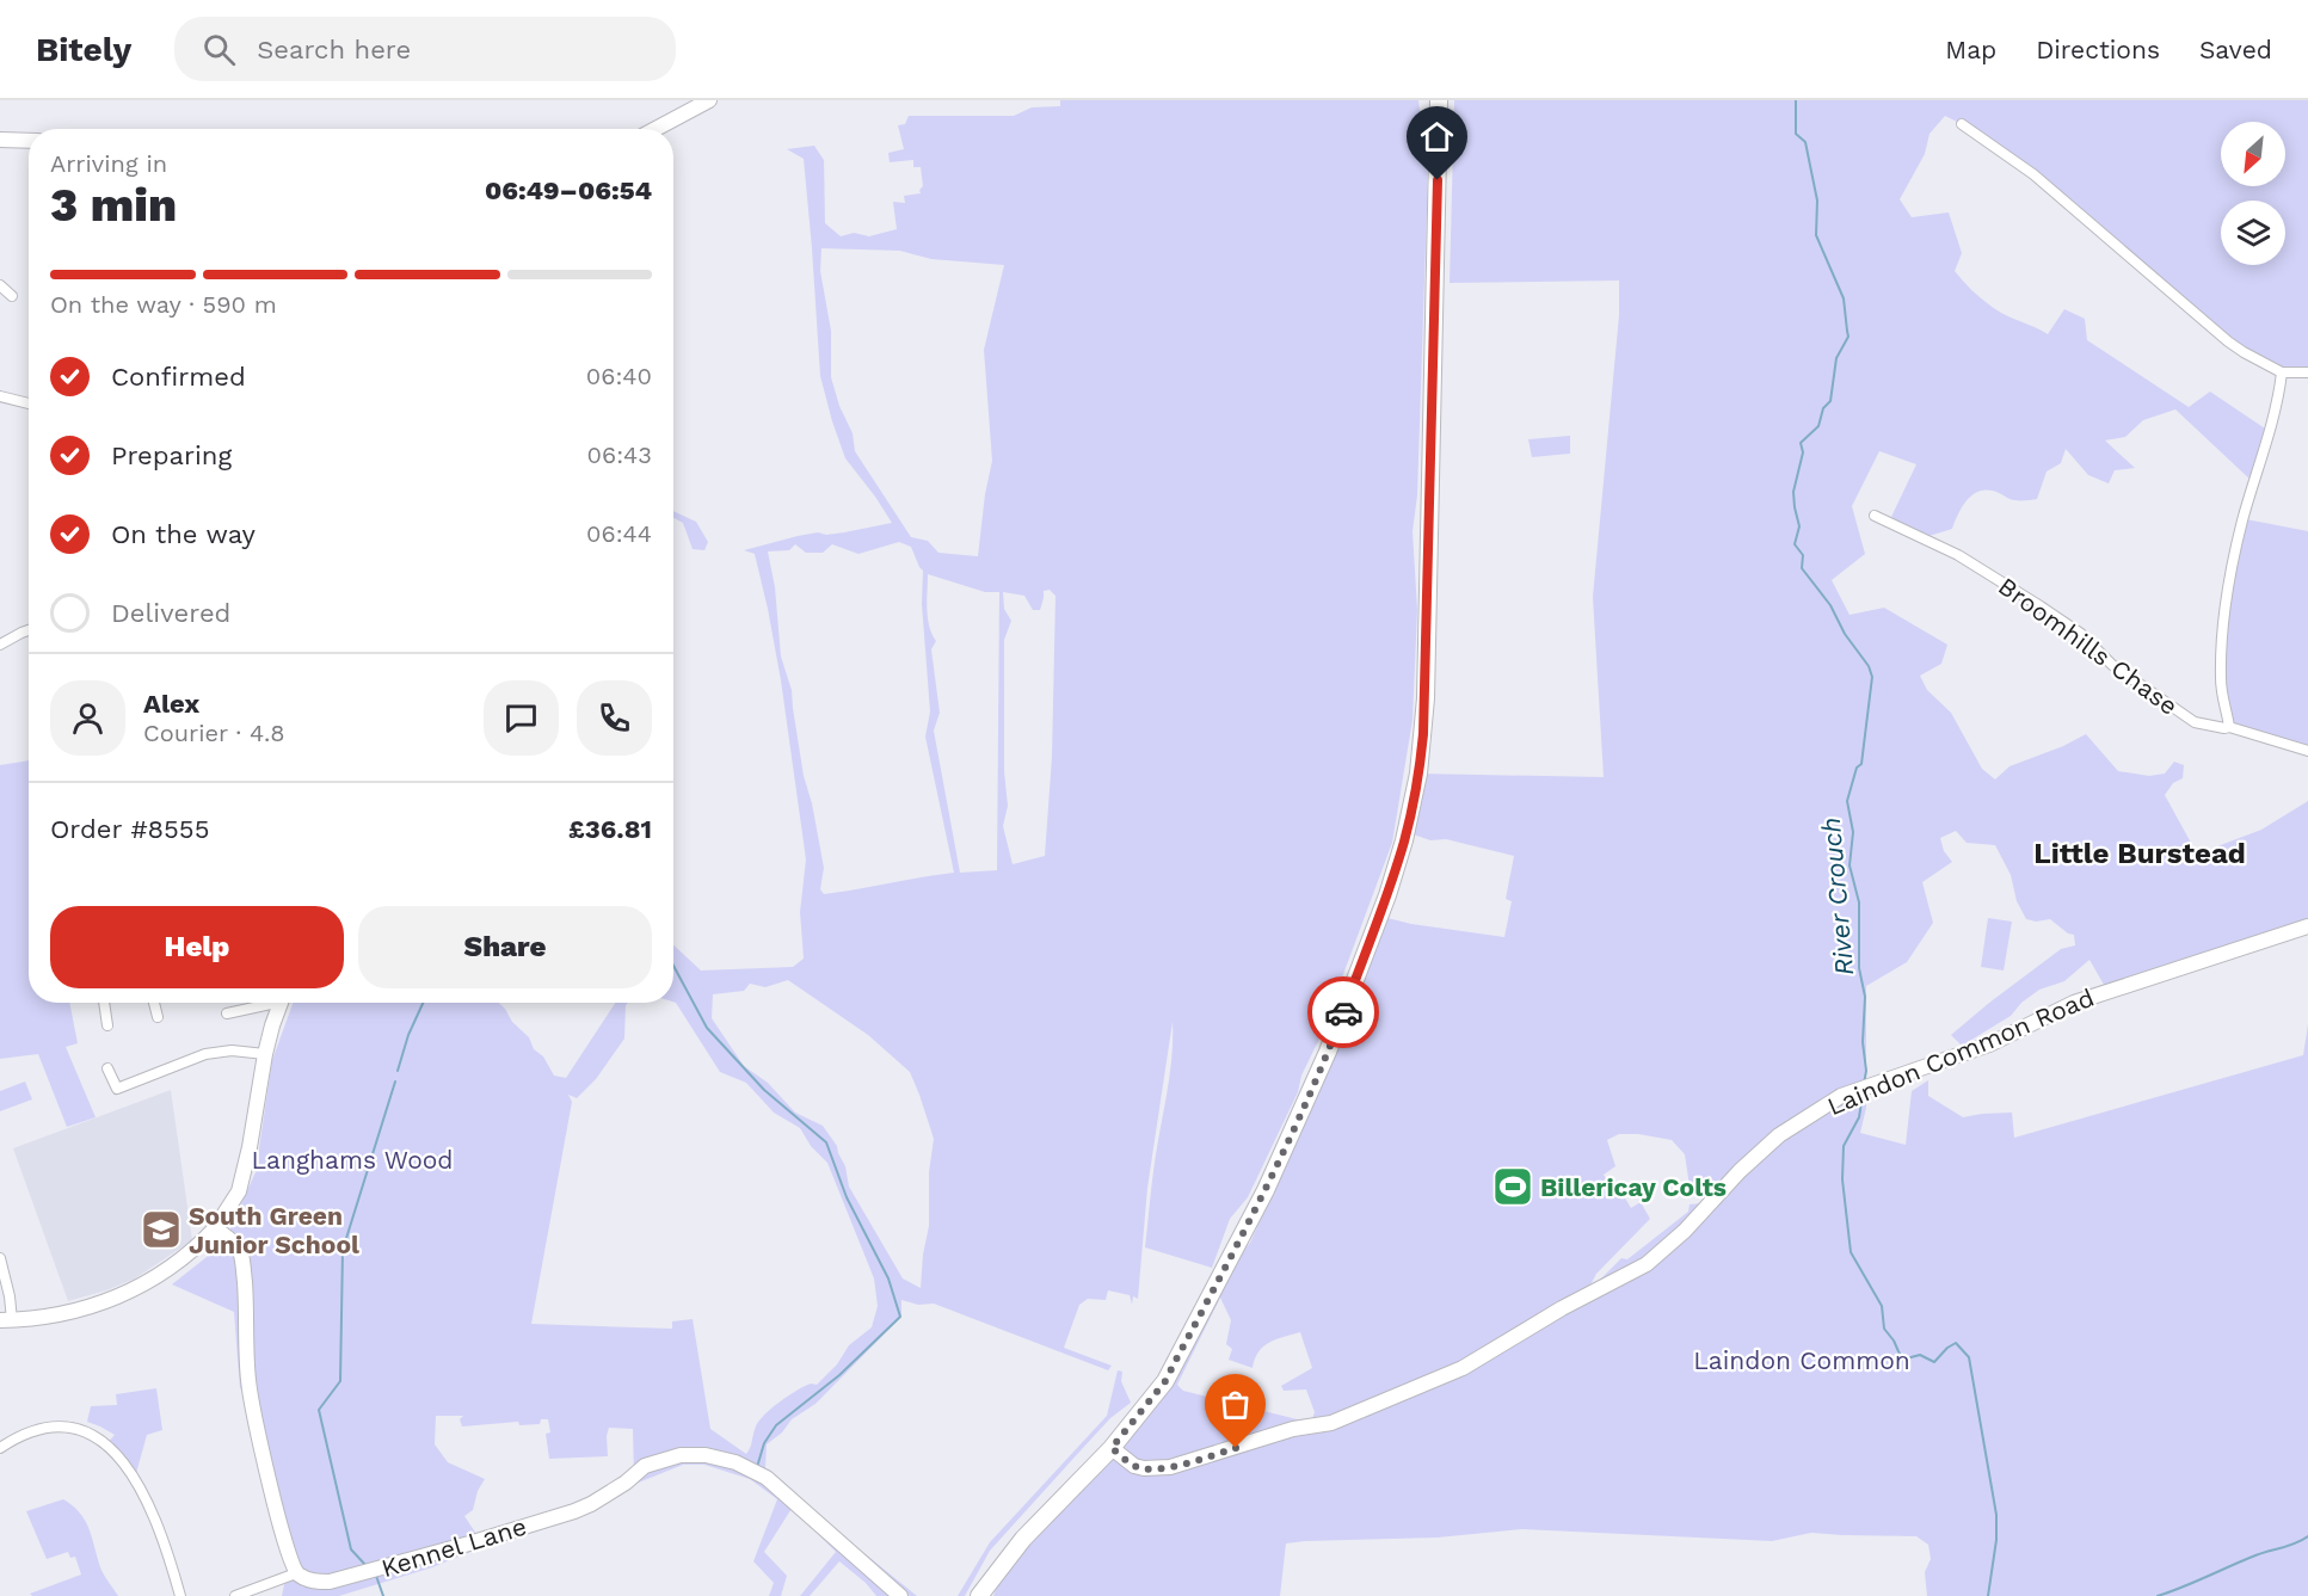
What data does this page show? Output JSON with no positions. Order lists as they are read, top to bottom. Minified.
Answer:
{"streets":{"street":["Broomhills Chase","Laindon Common Road","Kennel Lane"]},"districts":["Little Burstead"],"water":["River Crouch"],"parks":["Langhams Wood","Laindon Common"],"places":{"sports":["Billericay Colts"],"school or university":["South Green Junior School"]},"north":"bottom left","page":{"header":"Bitely","search":"Search here","nav":["Map","Directions","Saved"],"heading":["3 min","Arriving in","06:49–06:54"],"panel":["Alex","Courier · 4.8","Order #8555","£36.81"],"bar":"On the way · 590 m","list":[["Confirmed","06:40"],["Preparing","06:43"],["On the way","06:44"],"Delivered"],"buttons":["Help","Share"]}}
